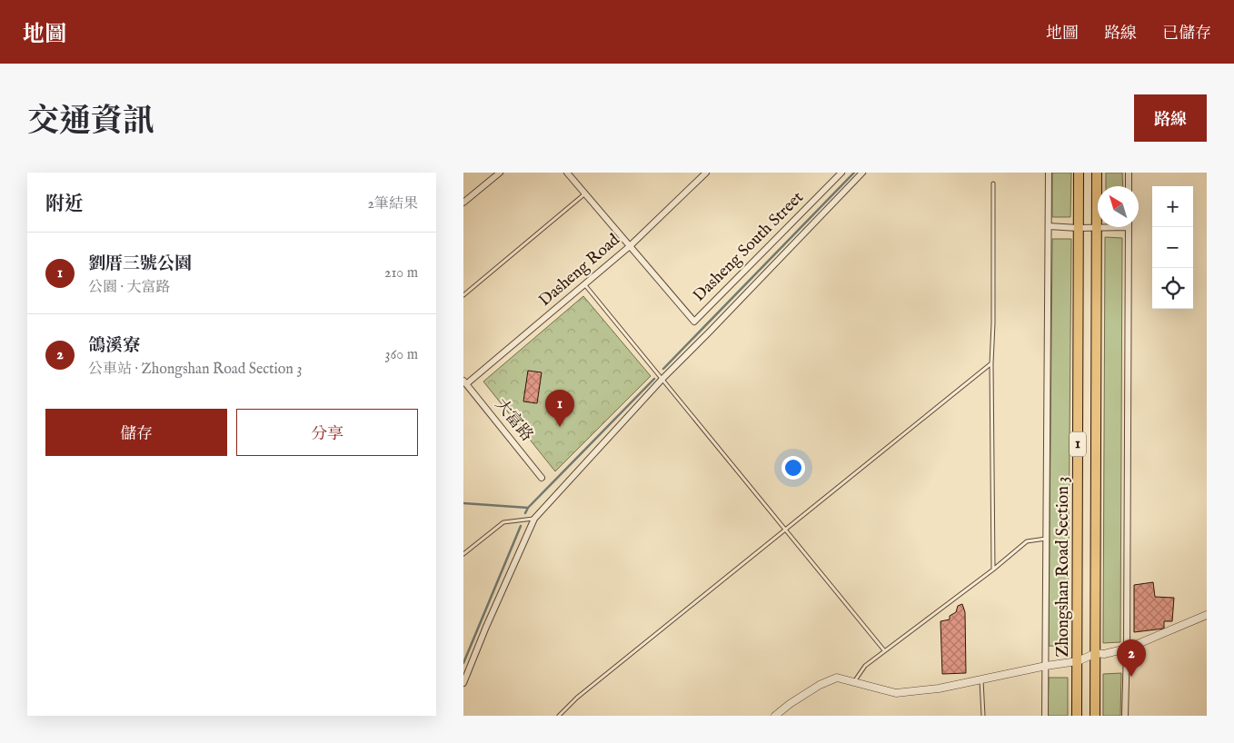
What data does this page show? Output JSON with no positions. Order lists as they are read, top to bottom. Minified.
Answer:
{"streets":{"main road":["1","Zhongshan Road Section 3"],"street":["Dasheng South Street","Dasheng Road","大富路"]},"crossings":[["Dasheng South Street","Dasheng Road"],["Dasheng Road","大富路"]],"north":"top left","page":{"header":"地圖","nav":["地圖","路線","已儲存"],"title":"交通資訊","buttons":["路線",["儲存","分享"]],"heading":["附近","2筆結果"],"map_buttons":["+","−"],"list":[{"mark":"1","name":"劉厝三號公園","note":"公園 · 大富路","value":"210 m"},{"mark":"2","name":"鴿溪寮","note":"公車站 · Zhongshan Road Section 3","value":"360 m"}],"pins":["1","2"]}}
